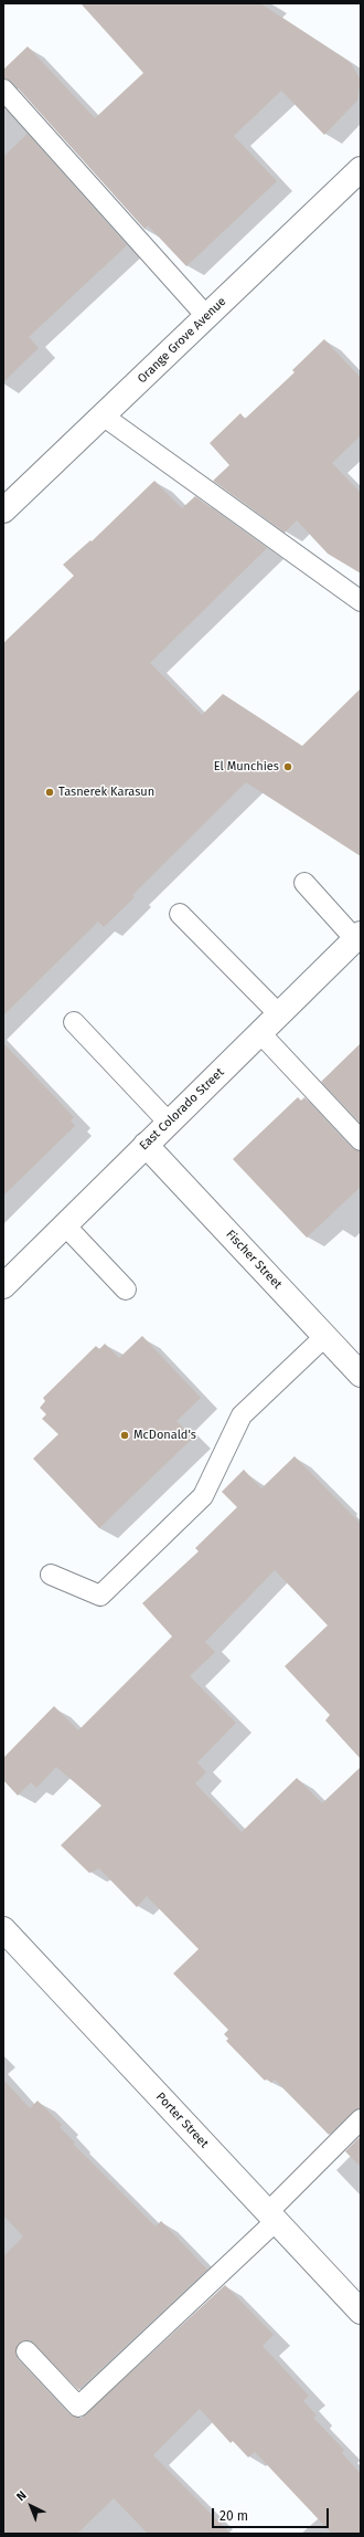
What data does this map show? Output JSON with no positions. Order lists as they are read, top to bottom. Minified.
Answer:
{"streets":{"street":["Orange Grove Avenue","East Colorado Street","Fischer Street","Porter Street"]},"crossings":[["East Colorado Street","Fischer Street"]],"places":["El Munchies","Tasnerek Karasun","McDonald's"],"scale_bar":"20 m","north":"top left"}
